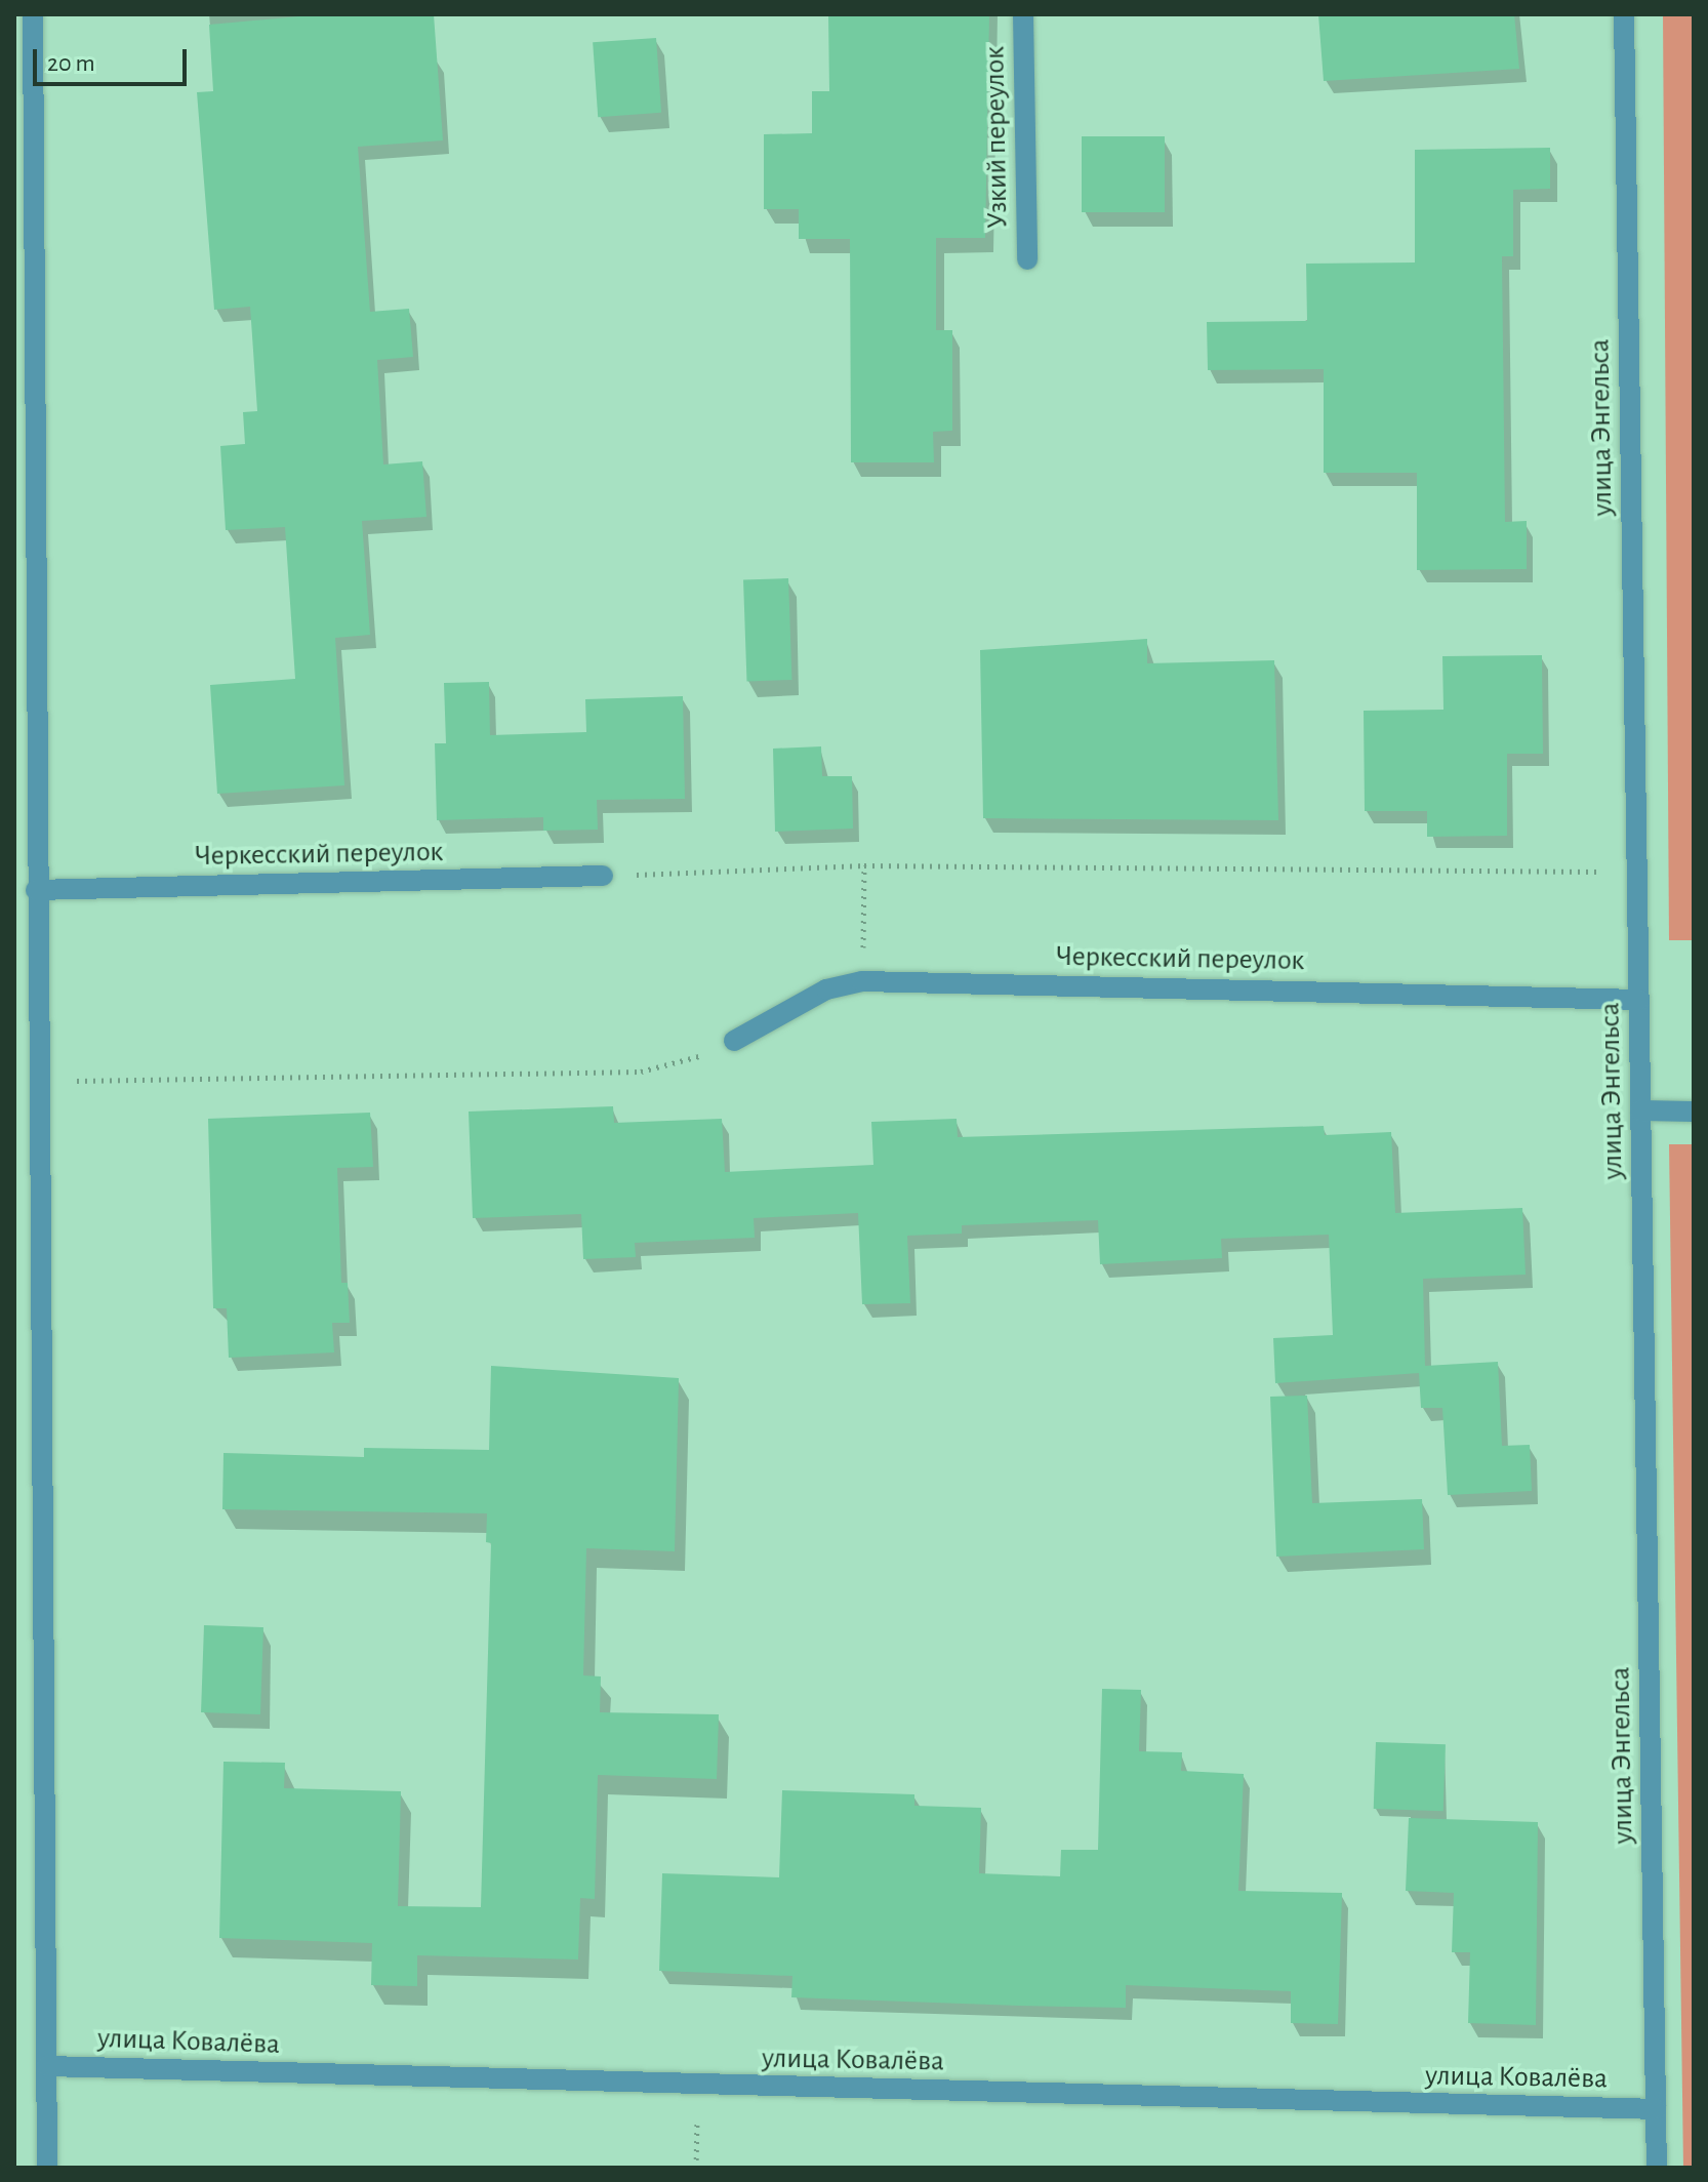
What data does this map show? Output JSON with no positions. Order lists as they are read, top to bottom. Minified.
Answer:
{"streets":{"street":["Узкий переулок","улица Энгельса","Черкесский переулок","улица Ковалёва"]},"crossings":[["улица Энгельса","Черкесский переулок"],["улица Энгельса","улица Ковалёва"]],"scale_bar":"20 m"}
